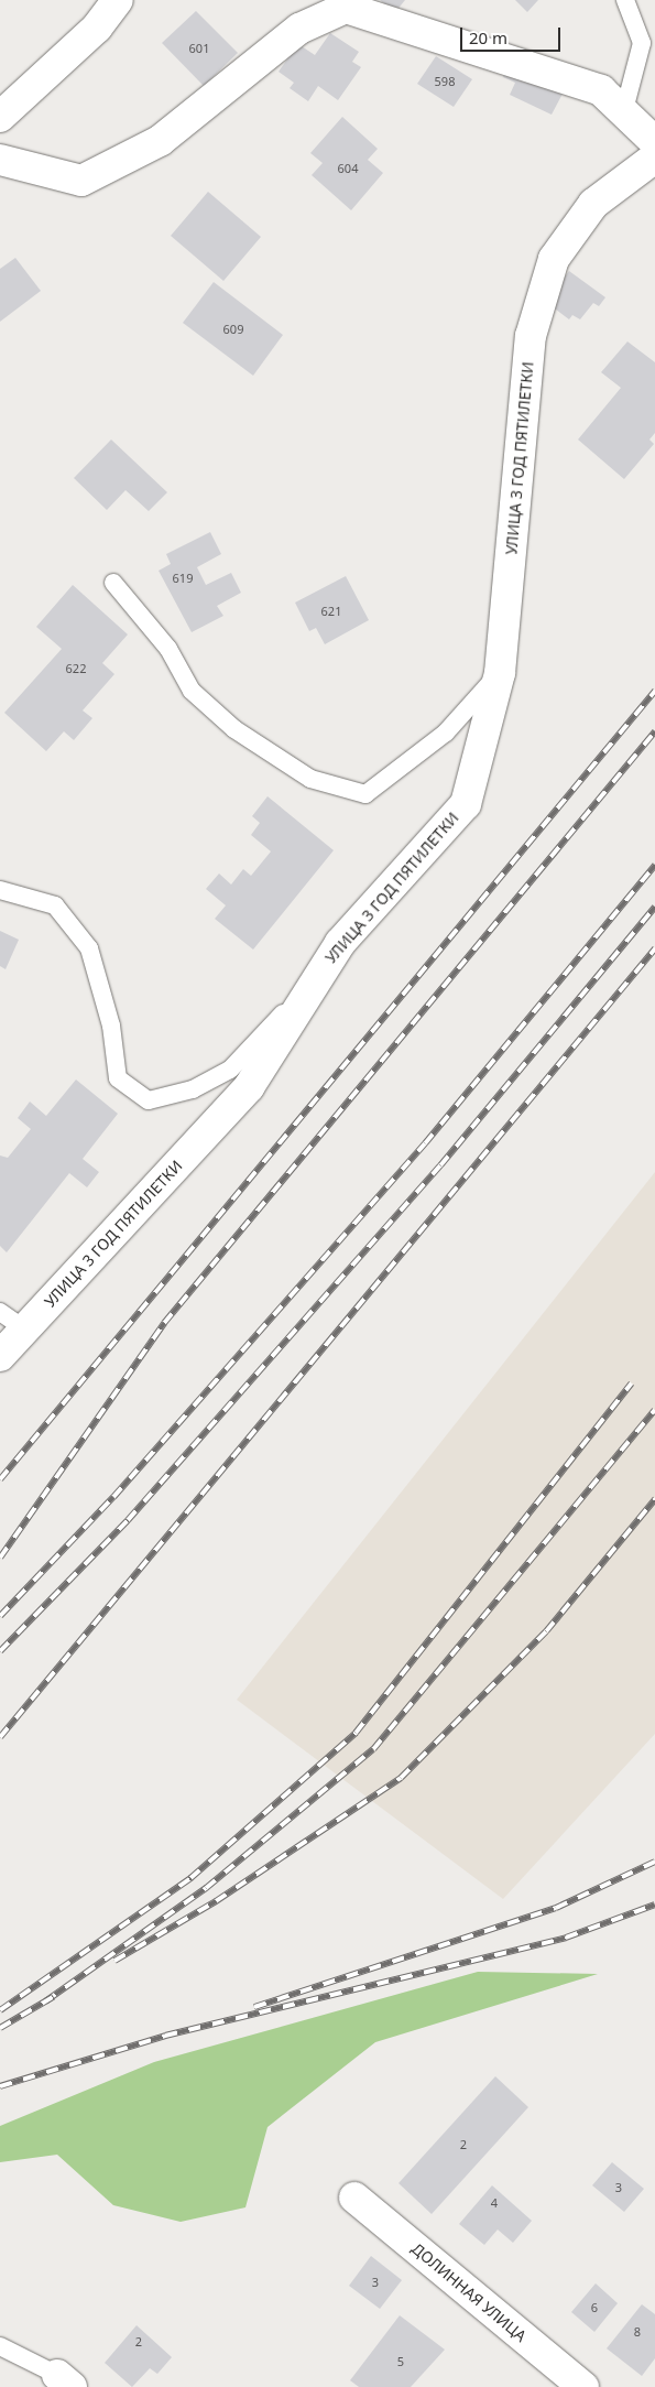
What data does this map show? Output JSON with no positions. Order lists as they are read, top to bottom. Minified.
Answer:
{"streets":{"street":["УЛИЦА 3 ГОД ПЯТИЛЕТКИ","ДОЛИННАЯ УЛИЦА"]},"house_numbers":["601","598","604","609","619","621","622","2","3","4","3","6","8","2","5"],"scale_bar":"20 m"}
